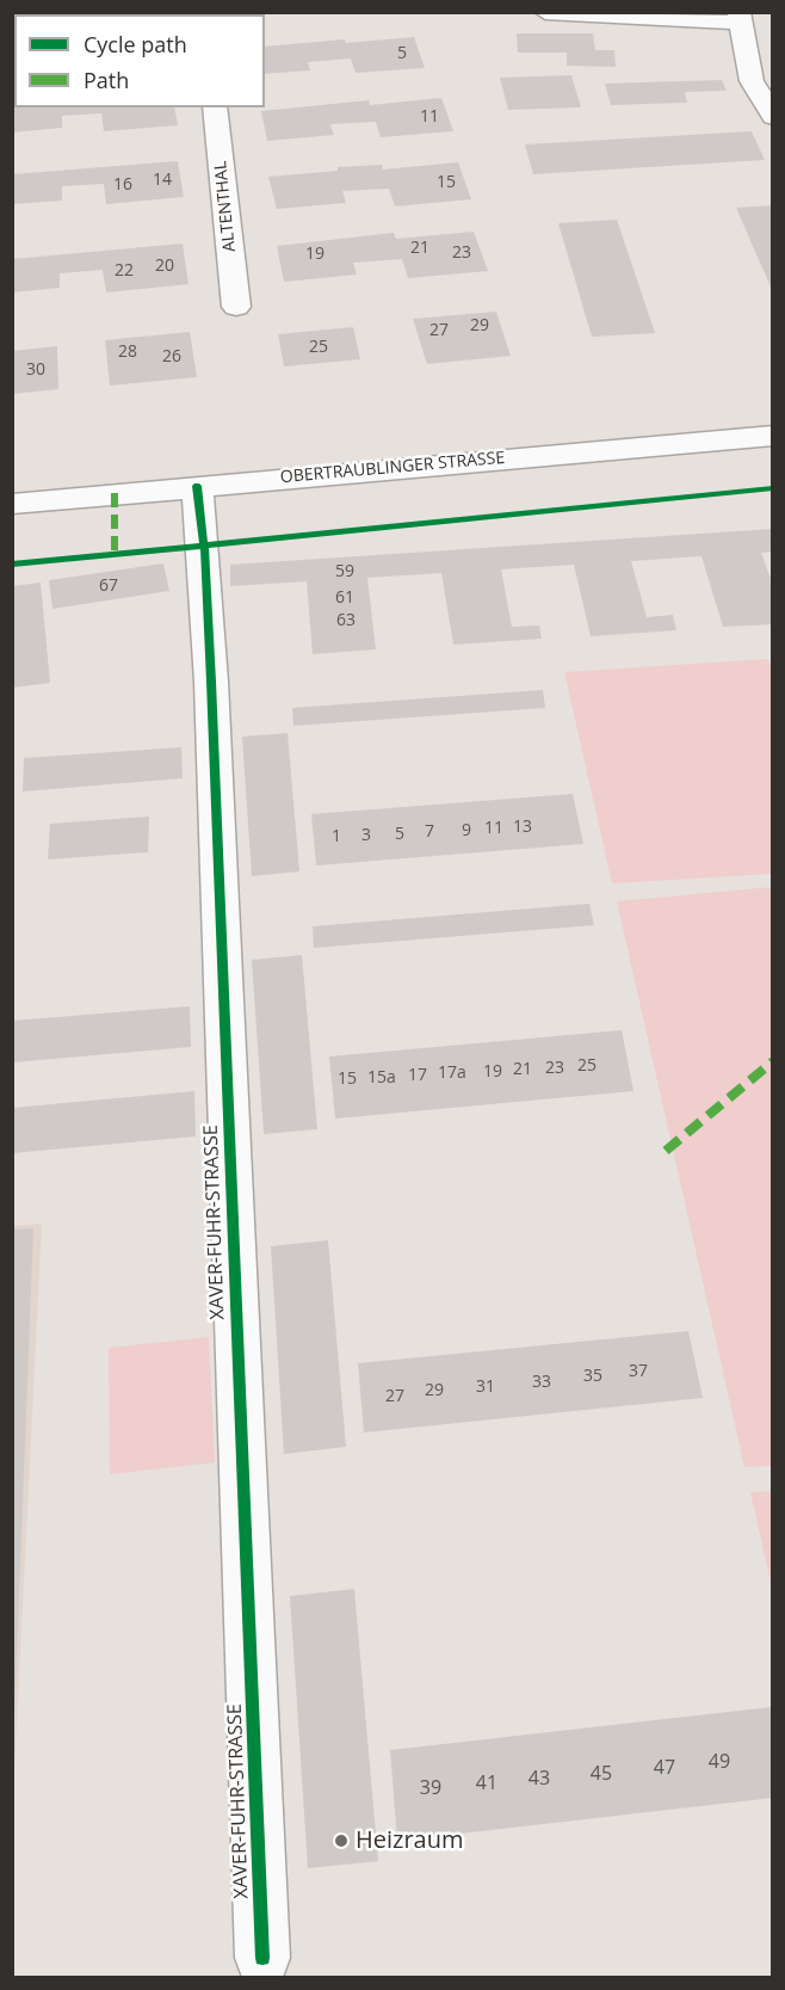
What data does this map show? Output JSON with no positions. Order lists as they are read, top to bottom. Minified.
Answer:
{"streets":{"street":["ALTENTHAL","OBERTRAUBLINGER STRASSE","XAVER-FUHR-STRASSE"]},"crossings":[["OBERTRAUBLINGER STRASSE","XAVER-FUHR-STRASSE"]],"places":["Heizraum"],"house_numbers":["5","11","14","15","16","21","23","19","20","22","29","27","25","28","26","30","59","67","61","63","13","11","9","7","5","3","1","25","23","21","19","17a","17","15a","15","37","35","33","31","29","27","49","47","45","43","41","39"],"legend":["Cycle path","Path"]}
